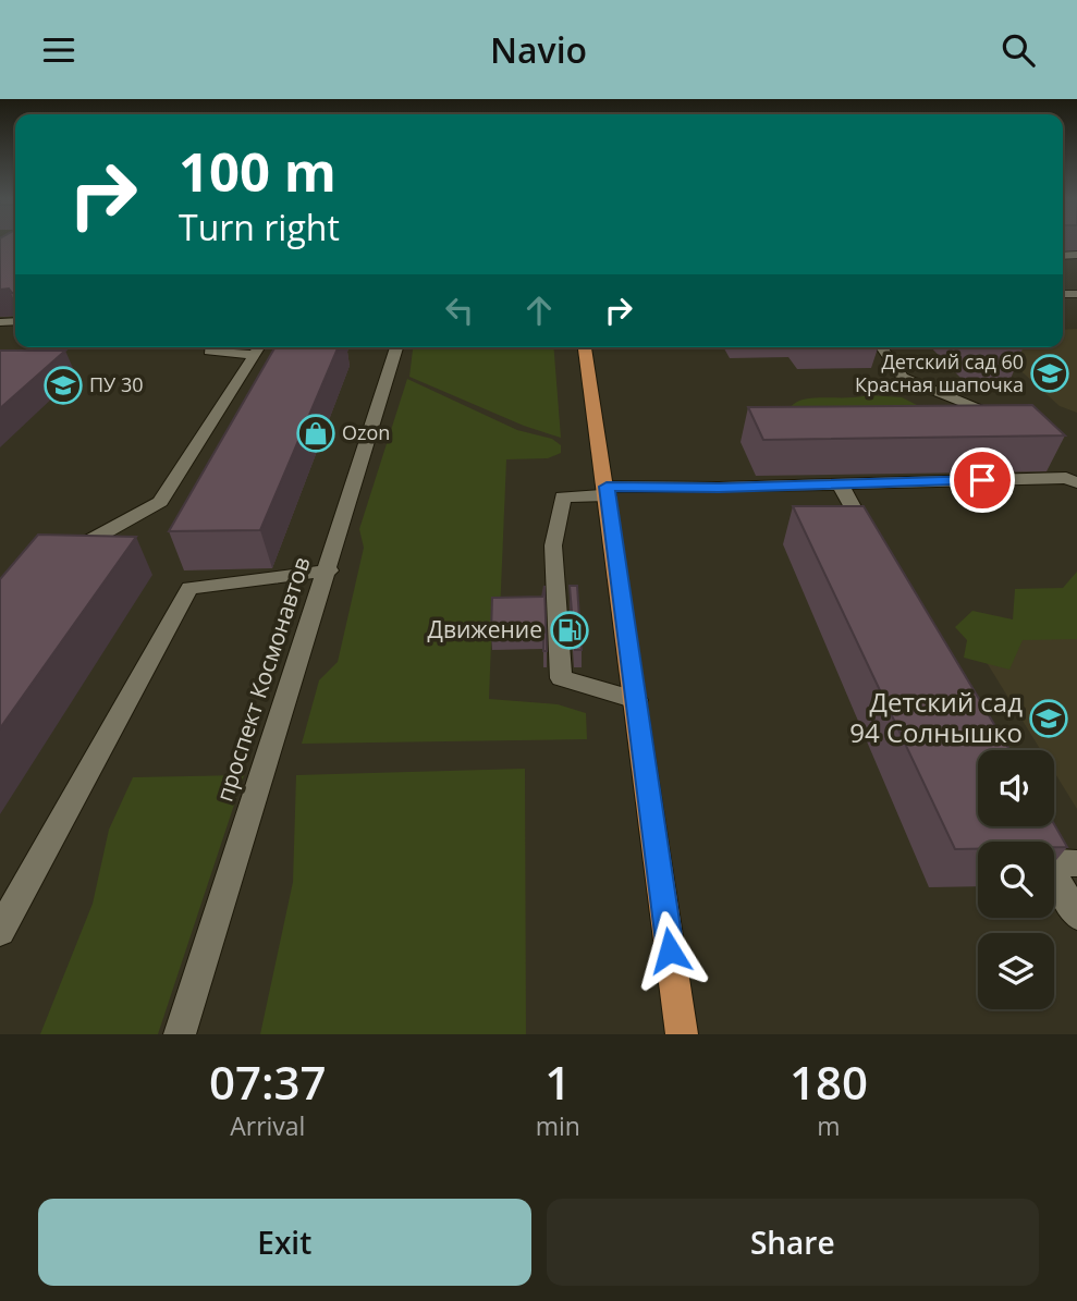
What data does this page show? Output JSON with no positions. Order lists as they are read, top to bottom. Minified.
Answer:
{"streets":{"street":["проспект Космонавтов"]},"places":{"school or university":["Детский сад 60 Красная шапочка","ПУ 30","Детский сад 94 Солнышко"],"shop":["Ozon"],"fuel station":["Движение"]},"page":{"header":"Navio","turn":["100 m","Turn right"],"eta":["07:37","Arrival","1","min","180","m"],"buttons":["Exit","Share"]}}
